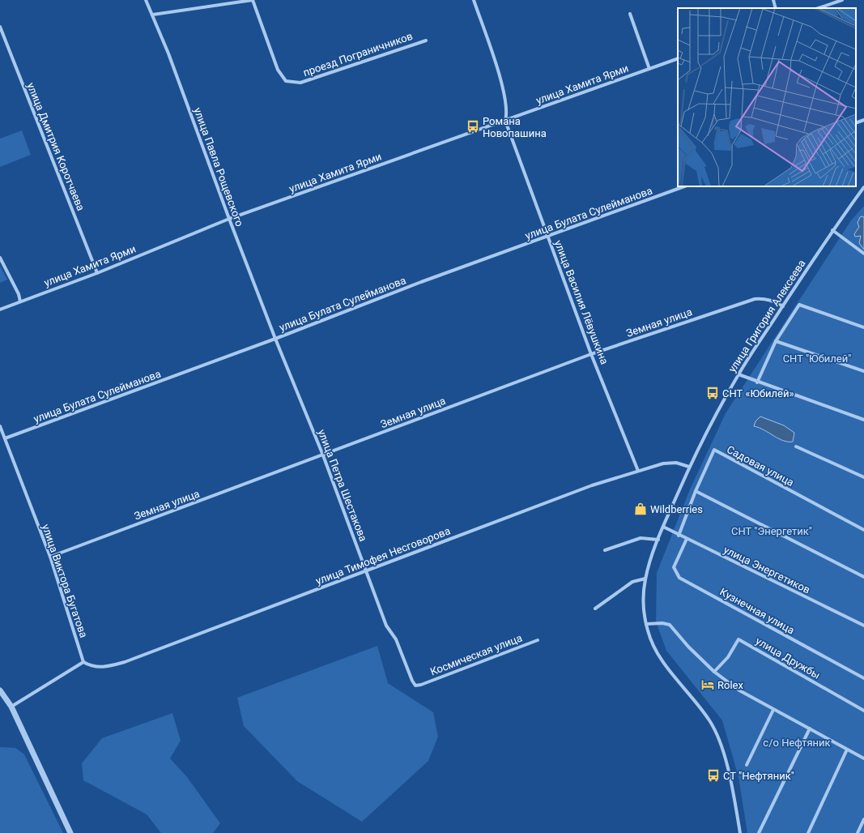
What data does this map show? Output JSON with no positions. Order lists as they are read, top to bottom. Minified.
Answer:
{"streets":{"street":["проезд Пограничников","улица Хамита Ярми","улица Дмитрия Коротчаева","улица Павла Рощевского","улица Булата Сулейманова","улица Василия Лёвушкина","улица Григория Алексеева","Земная улица","Садовая улица","улица Петра Шестакова","улица Тимофея Несговорова","улица Энергетиков","улица Виктора Бугатова","Кузнечная улица","Космическая улица","улица Дружбы"]},"crossings":[["улица Хамита Ярми","улица Дмитрия Коротчаева"],["улица Хамита Ярми","улица Павла Рощевского"],["улица Хамита Ярми","улица Василия Лёвушкина"],["улица Павла Рощевского","улица Булата Сулейманова"],["улица Павла Рощевского","улица Петра Шестакова"],["улица Булата Сулейманова","улица Василия Лёвушкина"],["улица Булата Сулейманова","улица Петра Шестакова"],["улица Булата Сулейманова","улица Виктора Бугатова"],["улица Василия Лёвушкина","Земная улица"],["улица Василия Лёвушкина","улица Тимофея Несговорова"],["улица Григория Алексеева","Земная улица"],["улица Григория Алексеева","улица Тимофея Несговорова"],["улица Григория Алексеева","улица Энергетиков"],["Земная улица","улица Петра Шестакова"],["Земная улица","улица Виктора Бугатова"],["Садовая улица","улица Энергетиков"],["улица Петра Шестакова","улица Тимофея Несговорова"],["улица Петра Шестакова","Космическая улица"],["улица Тимофея Несговорова","улица Виктора Бугатова"],["улица Энергетиков","Кузнечная улица"]],"parks":["СНТ \"Юбилей\"","СНТ \"Энергетик\"","с/о Нефтяник"],"places":{"bus stop":["Романа Новопашина","СНТ «Юбилей»","СТ \"Нефтяник\""],"shop":["Wildberries"],"hotel":["Rolex"]}}
